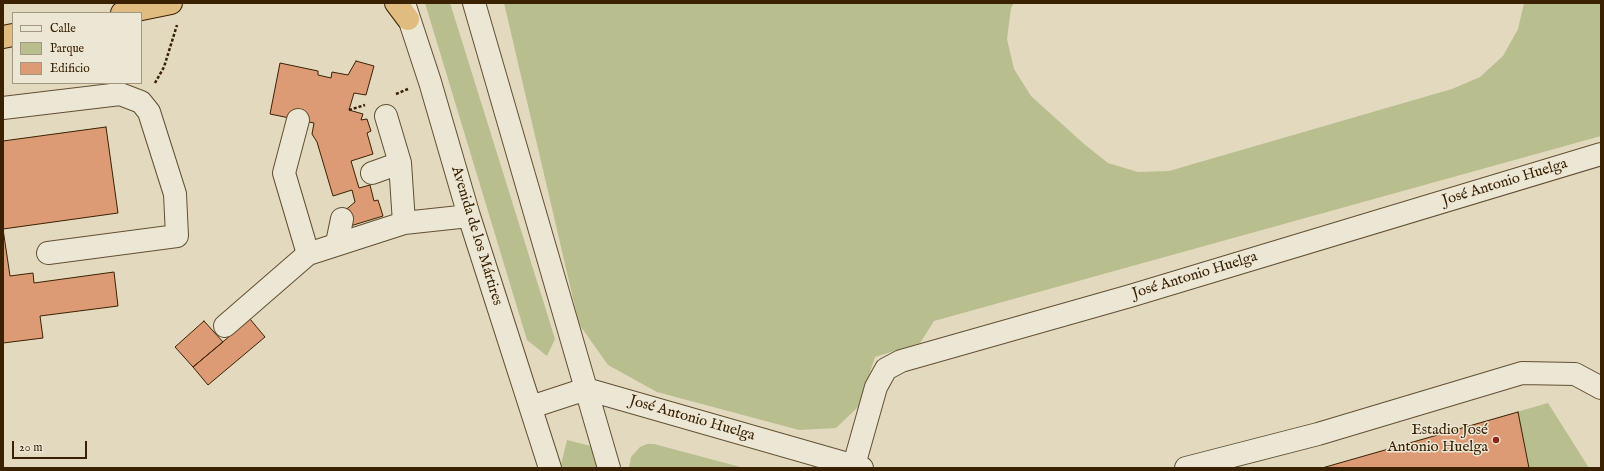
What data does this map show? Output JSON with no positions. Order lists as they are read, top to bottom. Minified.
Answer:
{"streets":{"street":["José Antonio Huelga","Avenida de los Mártires"]},"places":["Estadio José Antonio Huelga"],"legend":["Calle","Parque","Edificio"],"scale_bar":"20 m"}
